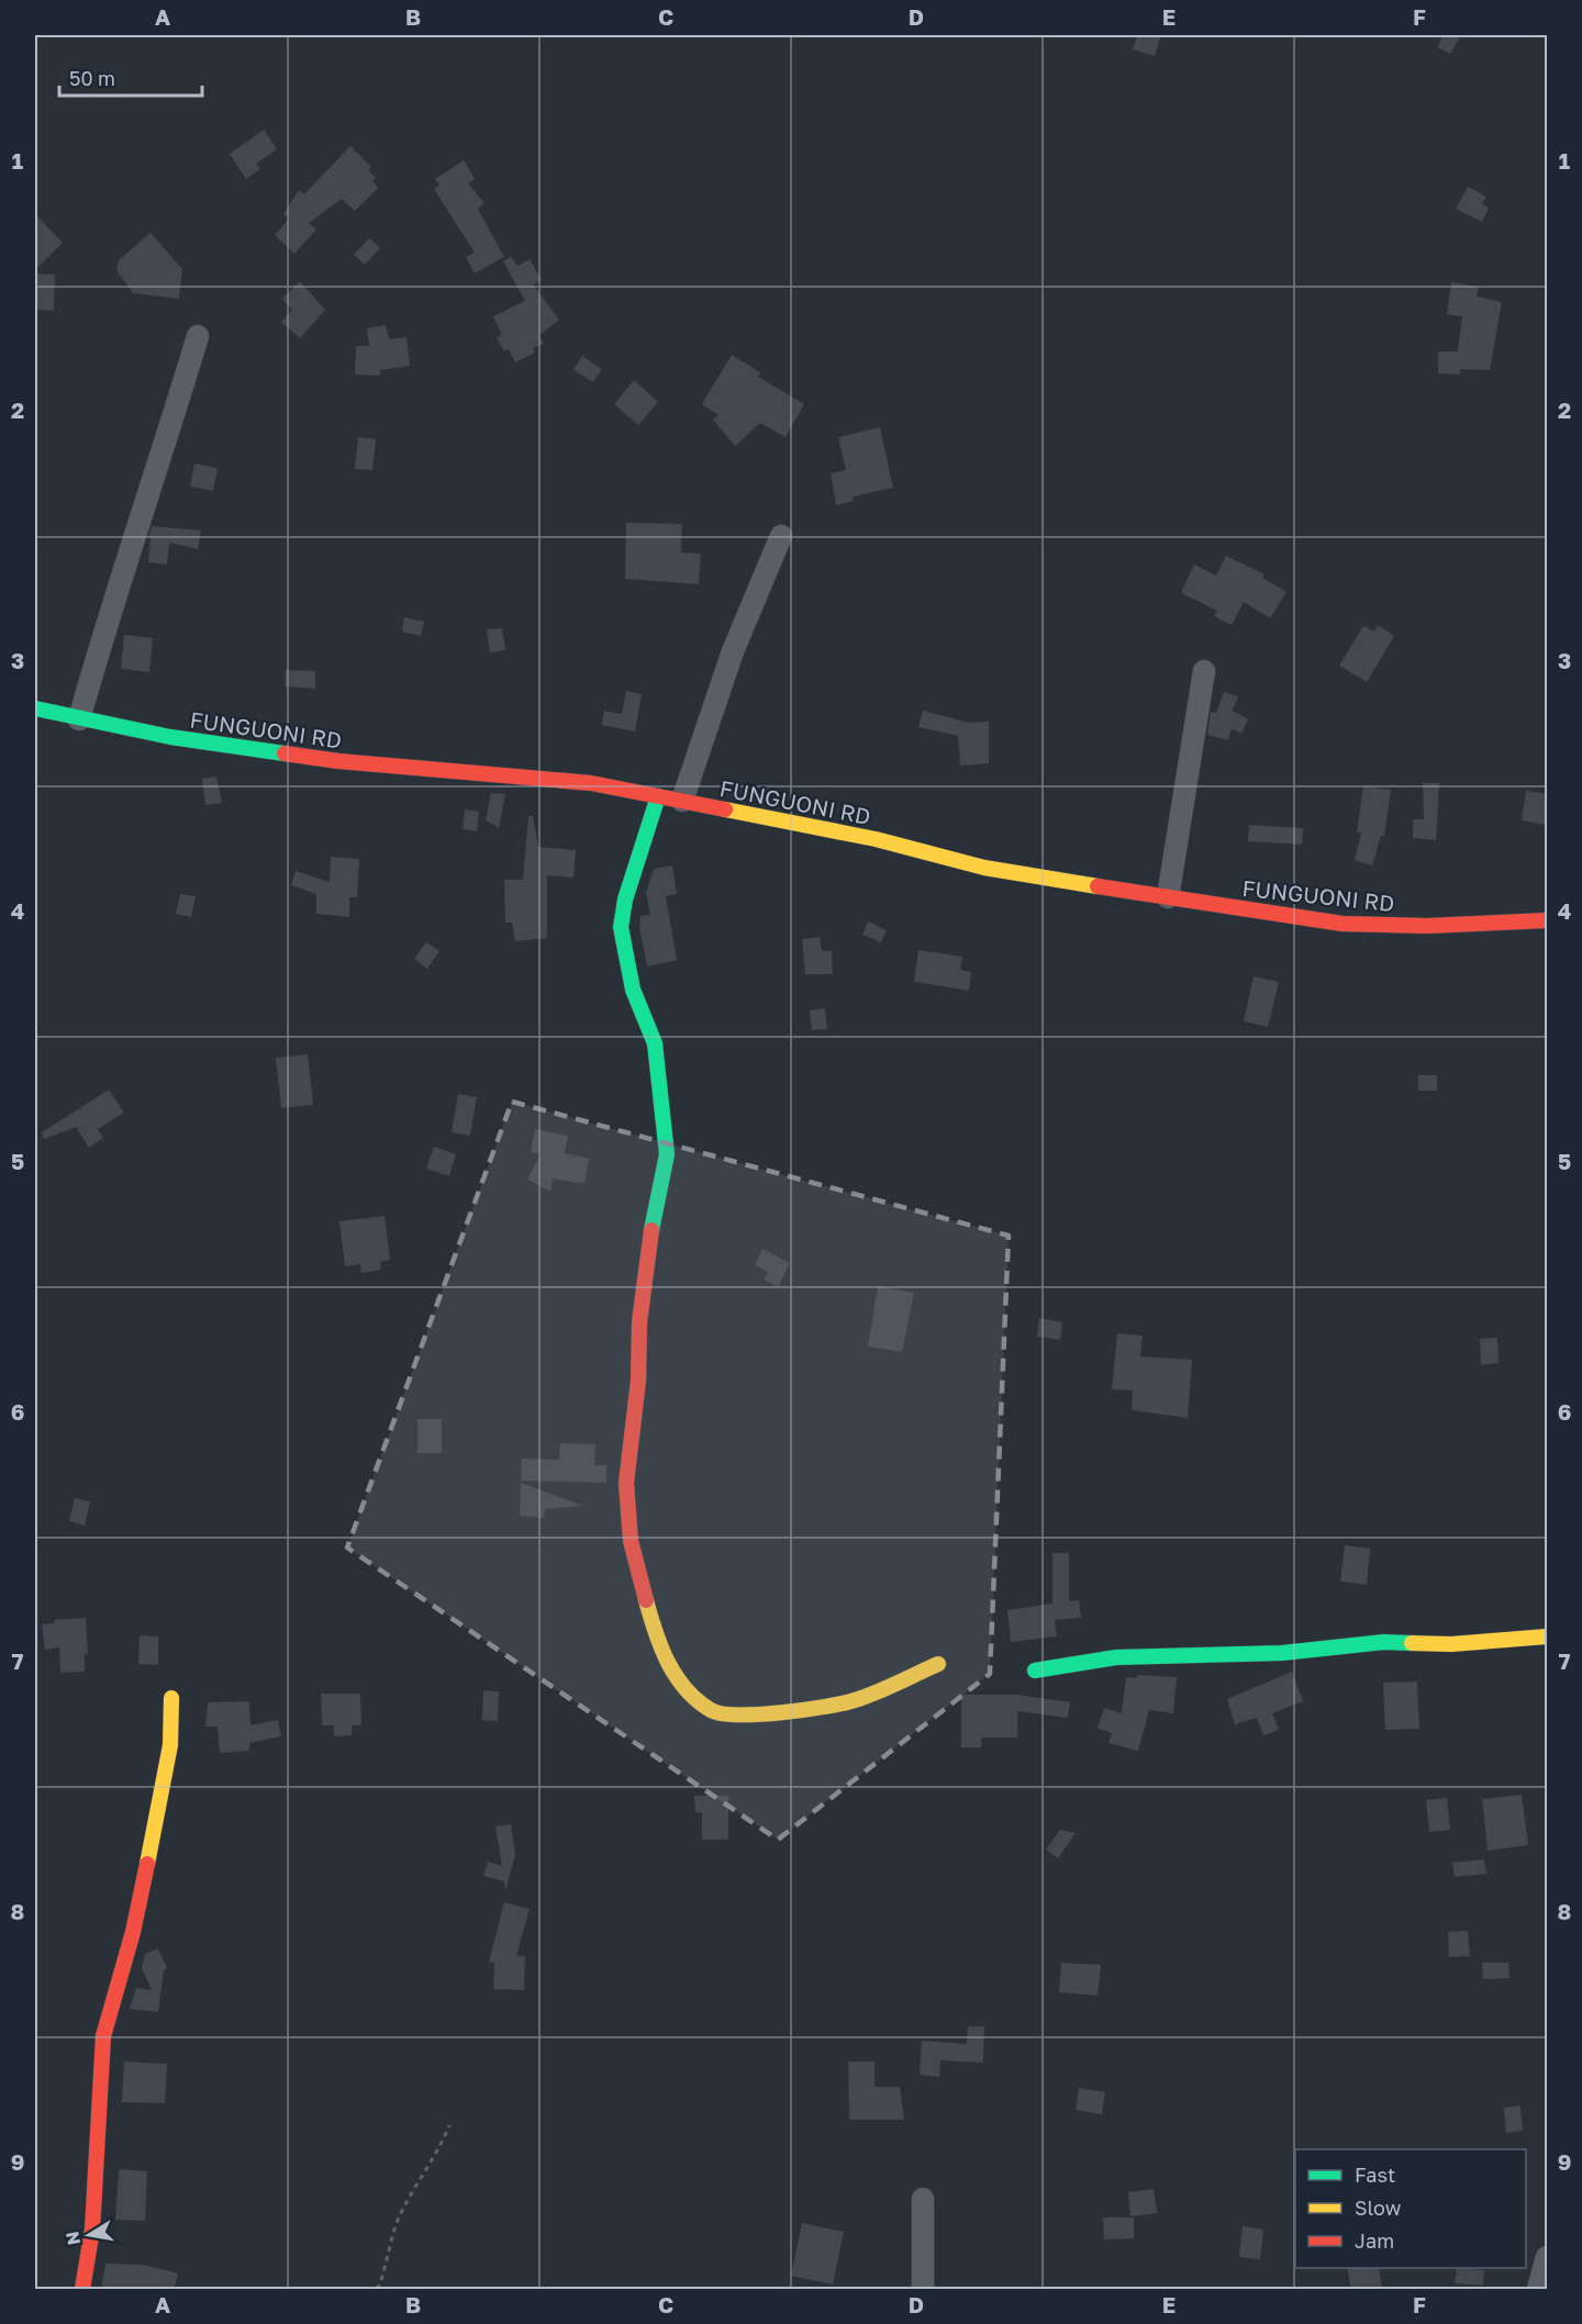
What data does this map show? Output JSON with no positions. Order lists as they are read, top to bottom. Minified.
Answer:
{"streets":{"street":["FUNGUONI RD"]},"legend":["Fast","Slow","Jam"],"scale_bar":"50 m","north":"left","grid":{"columns":["A","B","C","D","E","F"],"rows":["1","2","3","4","5","6","7","8","9"]}}
